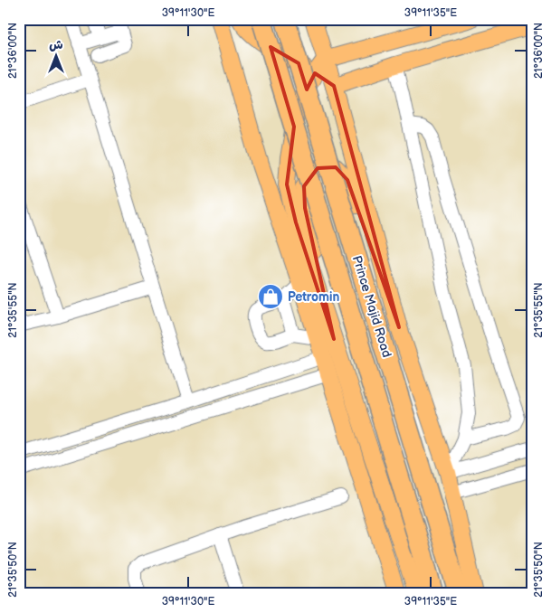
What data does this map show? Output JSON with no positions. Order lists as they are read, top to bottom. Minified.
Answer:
{"streets":{"highway":["Prince Majid Road"]},"places":{"shop":["Petromin"]},"north":"top","coordinates":["39°11'30\"E","39°11'35\"E","21°36'00\"N","21°35'55\"N","21°35'50\"N"]}
